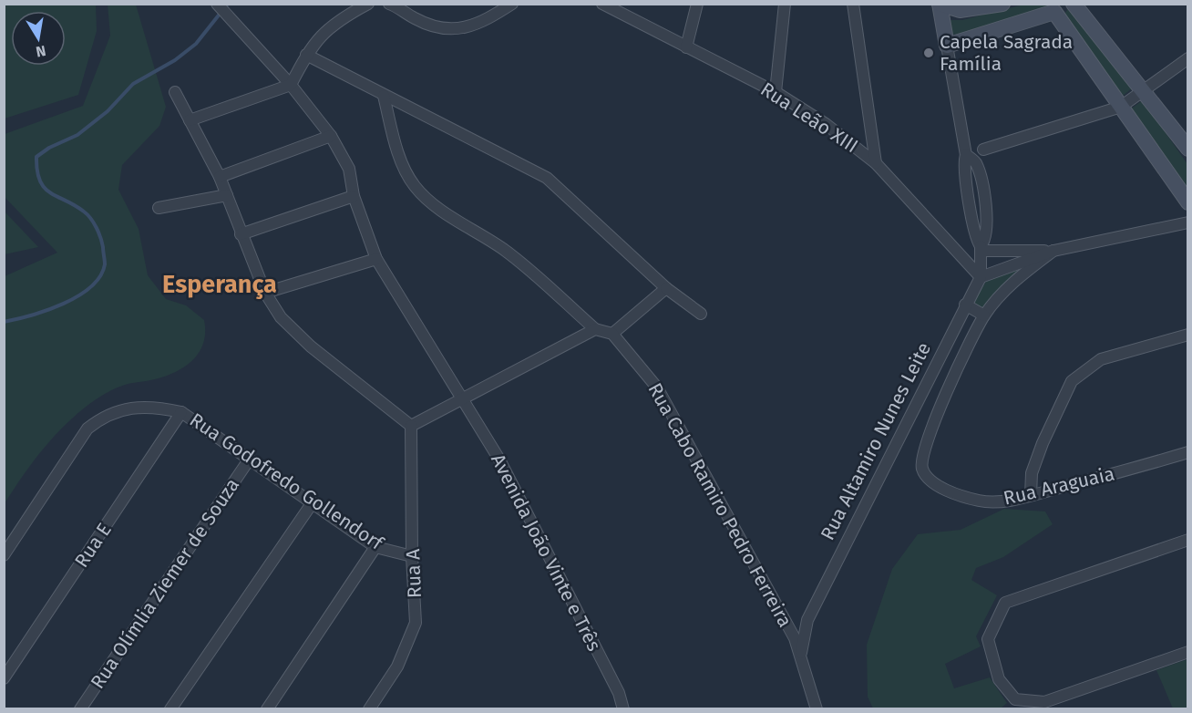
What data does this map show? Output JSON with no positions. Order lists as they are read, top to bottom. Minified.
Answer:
{"streets":{"main road":["Rua Altamiro Nunes Leite"],"street":["Rua Leão XIII","Rua Godofredo Gollendorf","Rua Araguaia","Rua Cabo Ramiro Pedro Ferreira","Rua E","Avenida João Vinte e Três","Rua A","Rua Olímlia Ziemer de Souza"]},"crossings":[["Rua Leão XIII","Rua Altamiro Nunes Leite"],["Rua Altamiro Nunes Leite","Rua Araguaia"],["Rua Altamiro Nunes Leite","Rua Cabo Ramiro Pedro Ferreira"],["Rua Godofredo Gollendorf","Rua E"],["Rua Godofredo Gollendorf","Rua A"],["Rua Godofredo Gollendorf","Rua Olímlia Ziemer de Souza"]],"districts":["Esperança"],"places":["Capela Sagrada Família"],"north":"bottom"}
